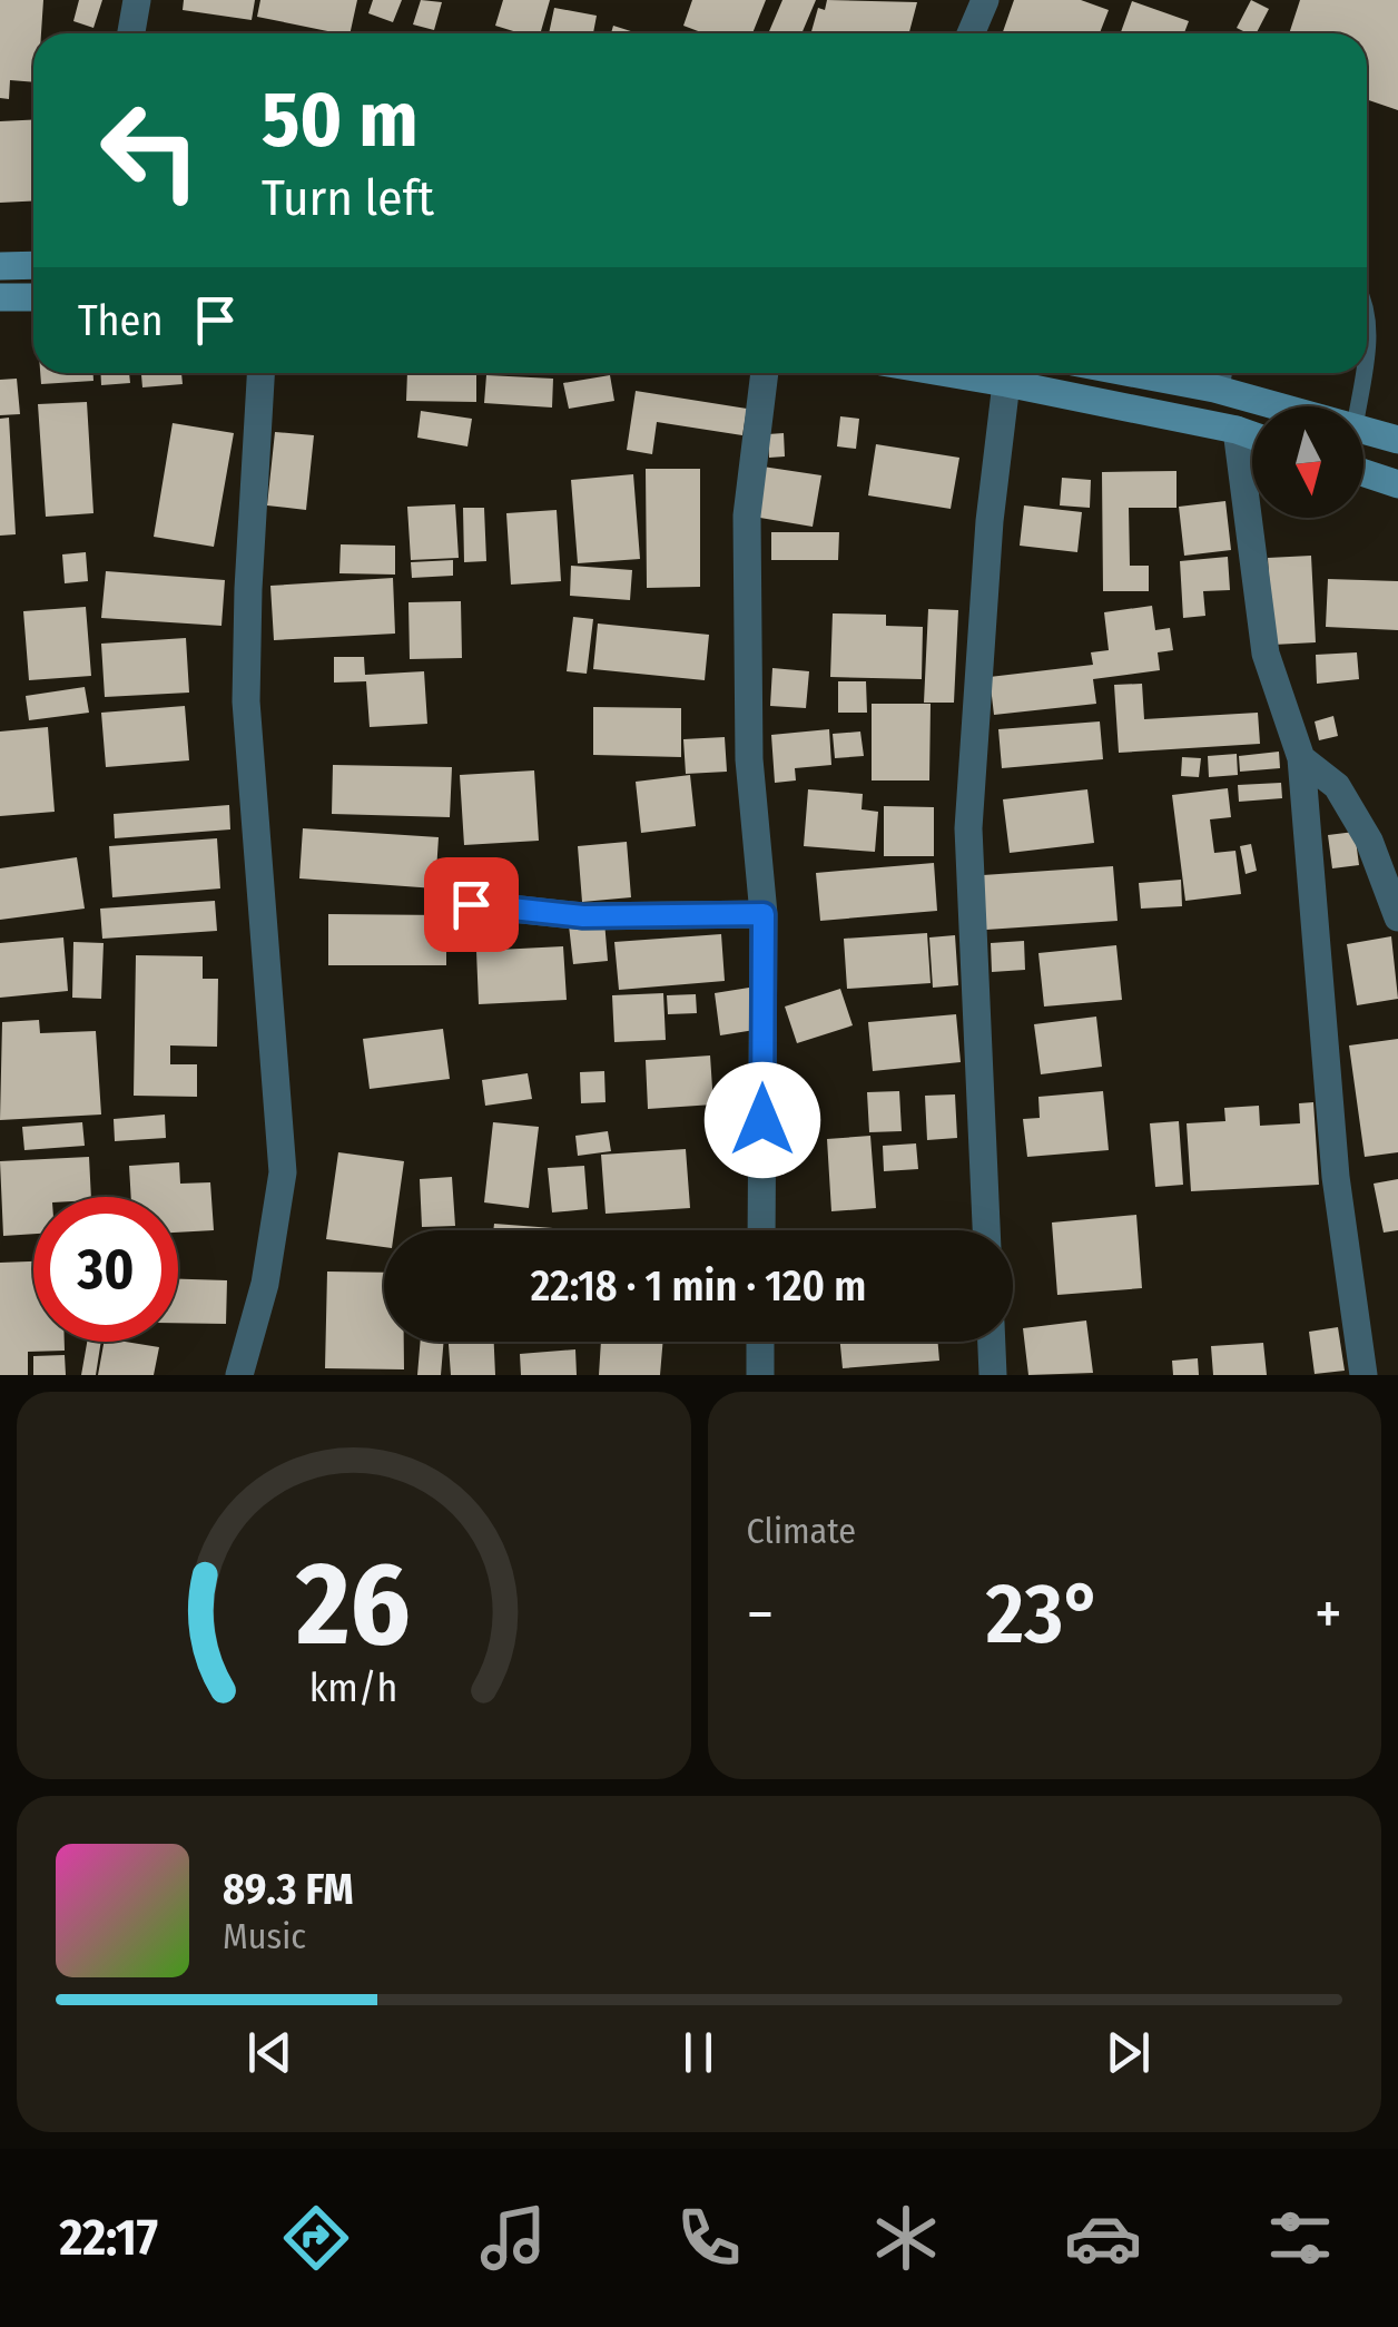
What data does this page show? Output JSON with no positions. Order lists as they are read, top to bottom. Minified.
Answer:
{"north":"bottom","page":{"turn":["50 m","Turn left"],"then":"Then","limit":"30","trip":"22:18 · 1 min · 120 m","tile":"Climate","heat":["−","23°","+"],"song":["89.3 FM","Music"],"tabs":"22:17","gauge":["26","km/h"]}}
